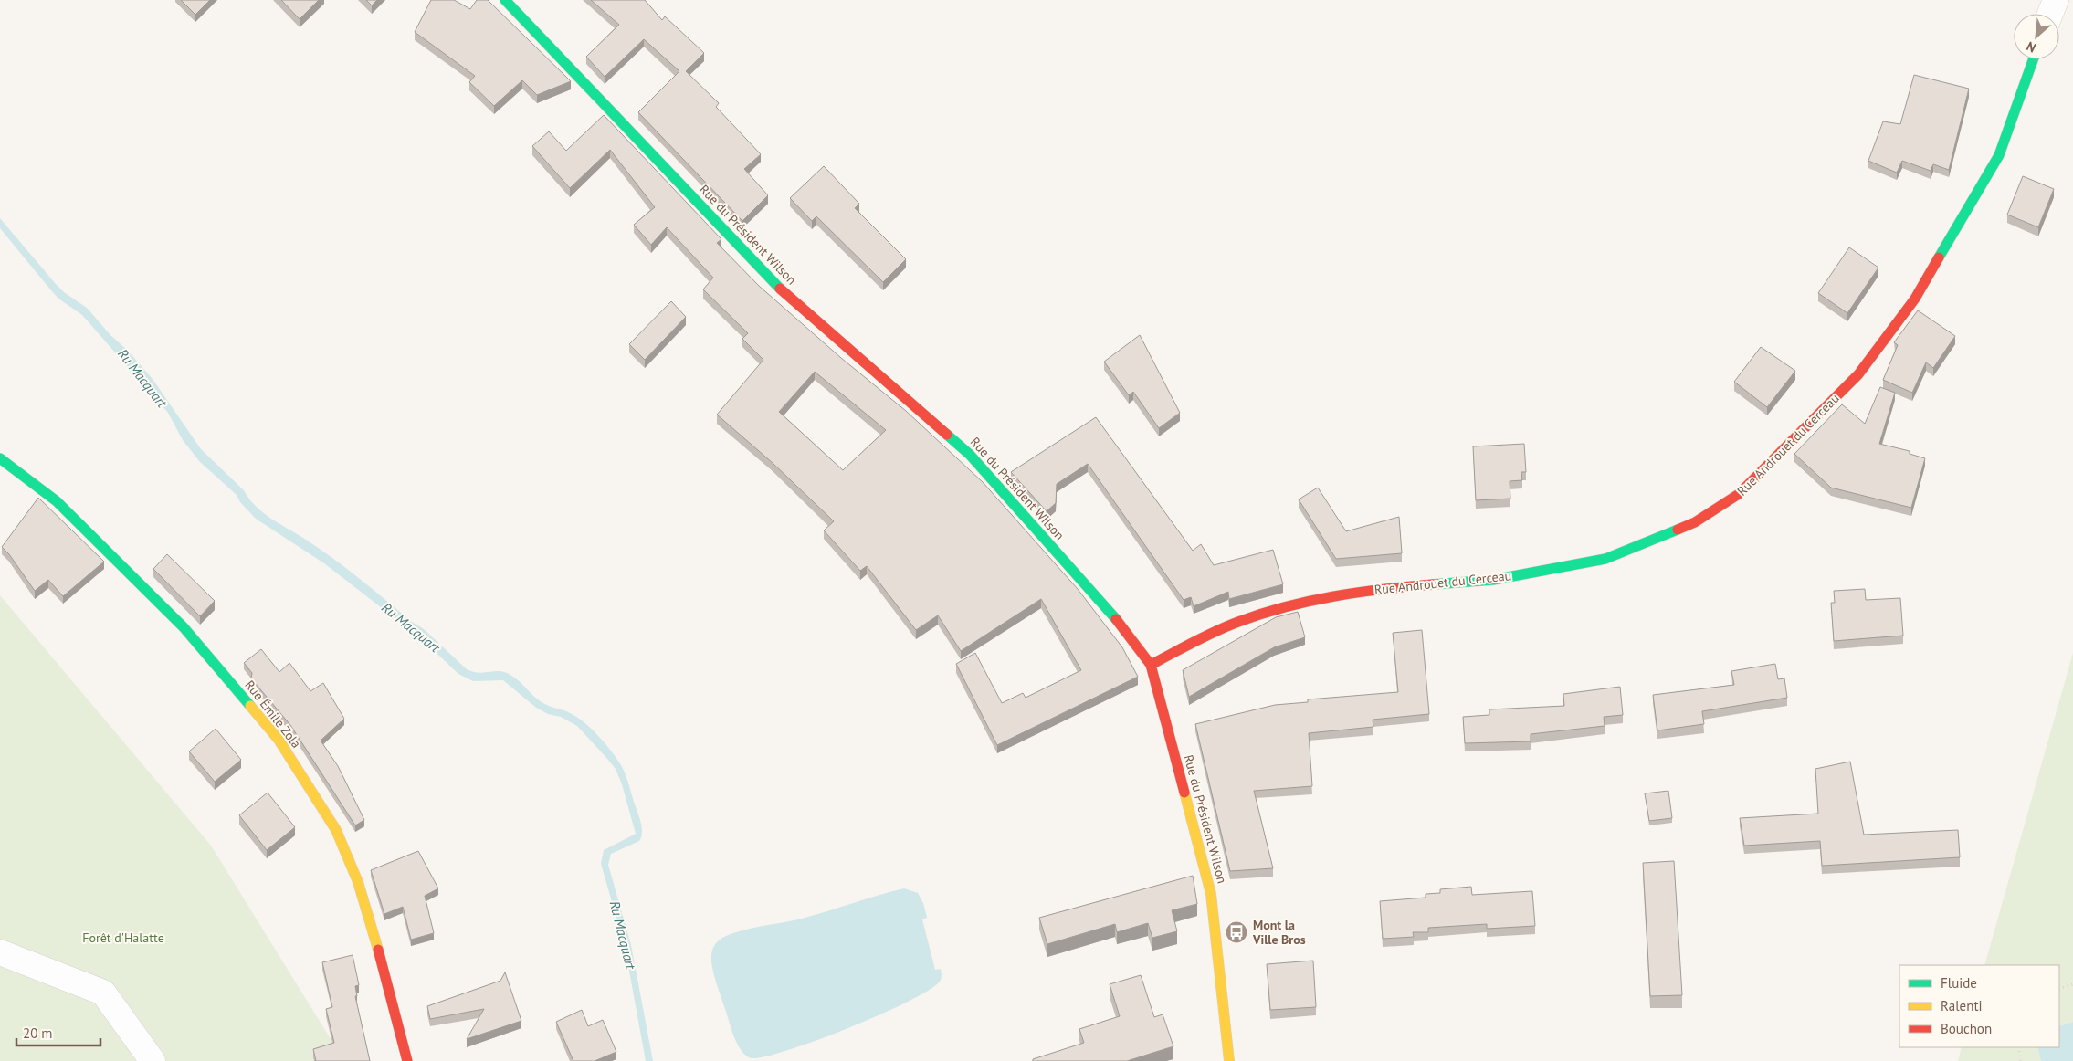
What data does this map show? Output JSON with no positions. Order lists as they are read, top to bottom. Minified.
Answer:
{"streets":{"street":["Rue du Président Wilson","Rue Androuet du Cerceau","Rue Émile Zola"]},"crossings":[["Rue du Président Wilson","Rue Androuet du Cerceau"]],"water":["Ru Macquart"],"parks":["Forêt d'Halatte"],"places":{"bus stop":["Mont la Ville Bros"]},"legend":["Fluide","Ralenti","Bouchon"],"scale_bar":"20 m","north":"bottom left"}
